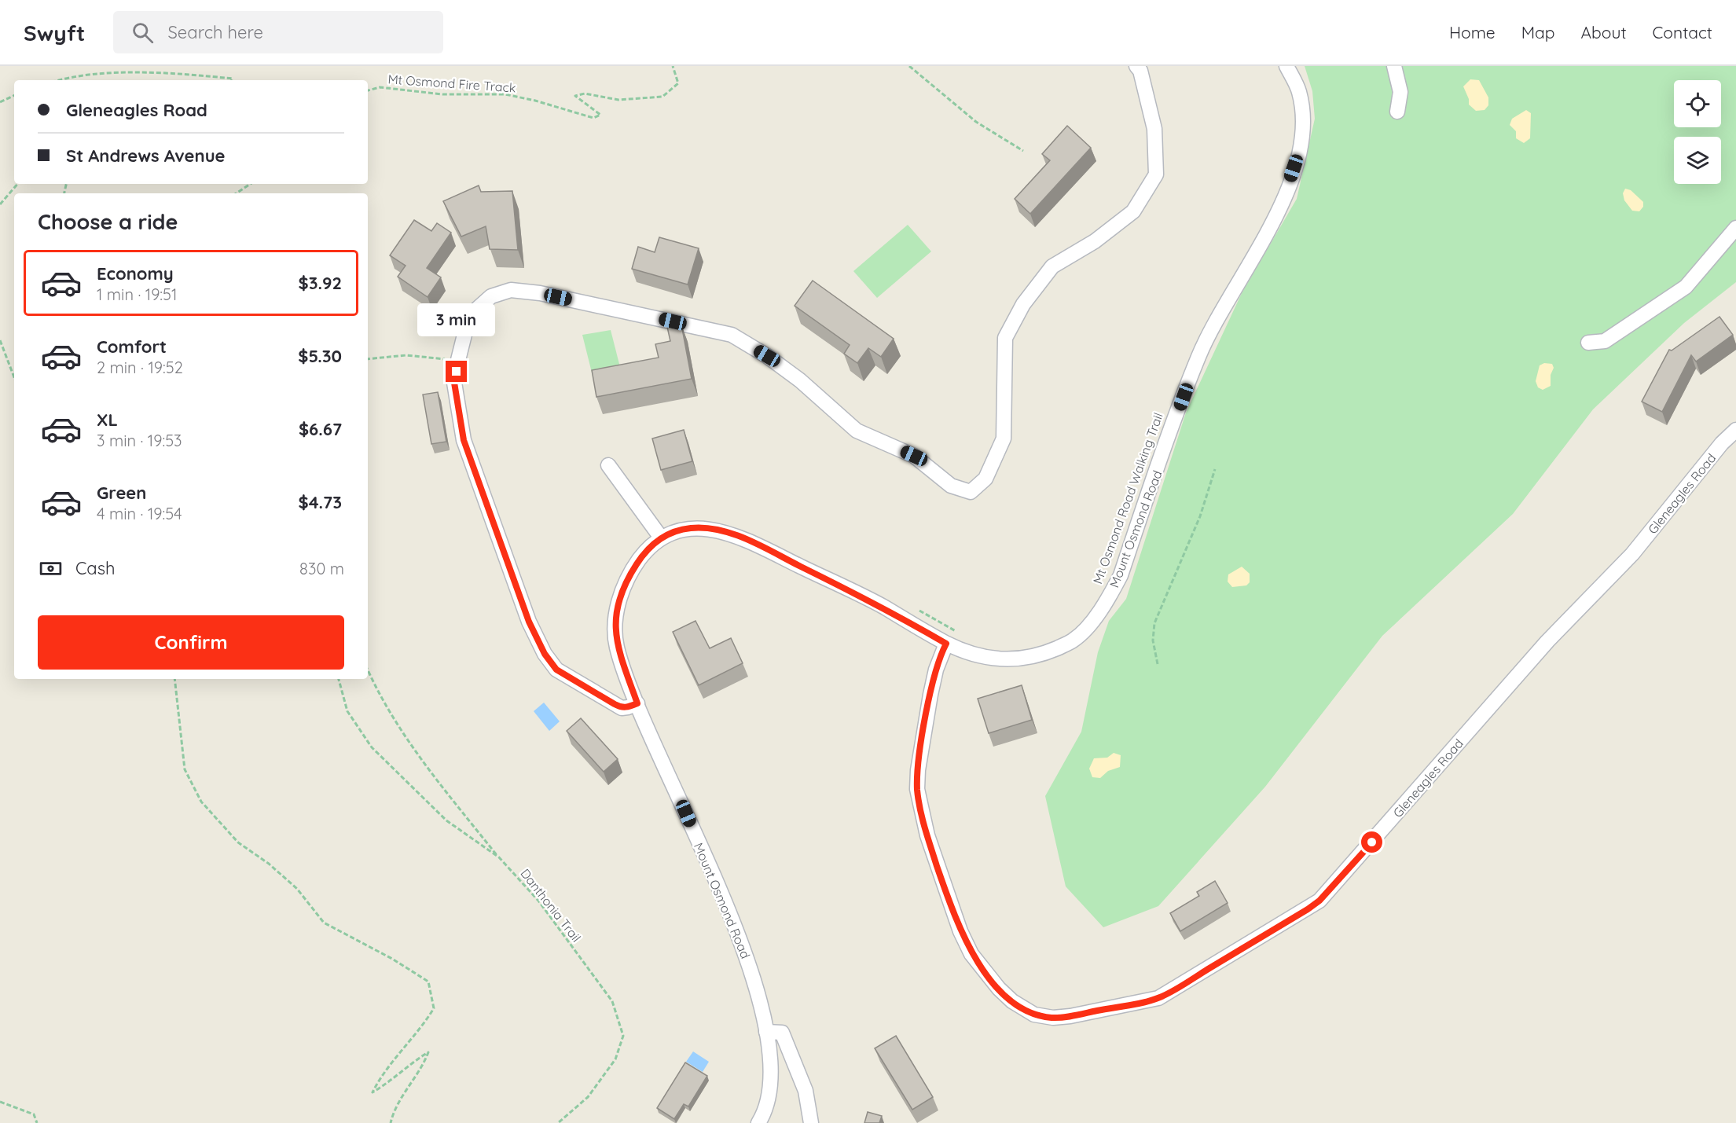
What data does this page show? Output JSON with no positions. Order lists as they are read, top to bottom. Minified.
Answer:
{"streets":{"street":["Gleneagles Road","Mount Osmond Road"],"path":["Mt Osmond Fire Track","Danthonia Trail"]},"crossings":[["Gleneagles Road","Mount Osmond Road"]],"page":{"header":"Swyft","search":"Search here","nav":["Home","Map","About","Contact"],"banner":["Gleneagles Road","St Andrews Avenue"],"heading":"Choose a ride","list":[{"name":"Economy","note":"1 min · 19:51","value":"$3.92"},{"name":"Comfort","note":"2 min · 19:52","value":"$5.30"},{"name":"XL","note":"3 min · 19:53","value":"$6.67"},{"name":"Green","note":"4 min · 19:54","value":"$4.73"}],"bubble":"3 min","pay":["Cash","830 m"],"buttons":"Confirm"}}
